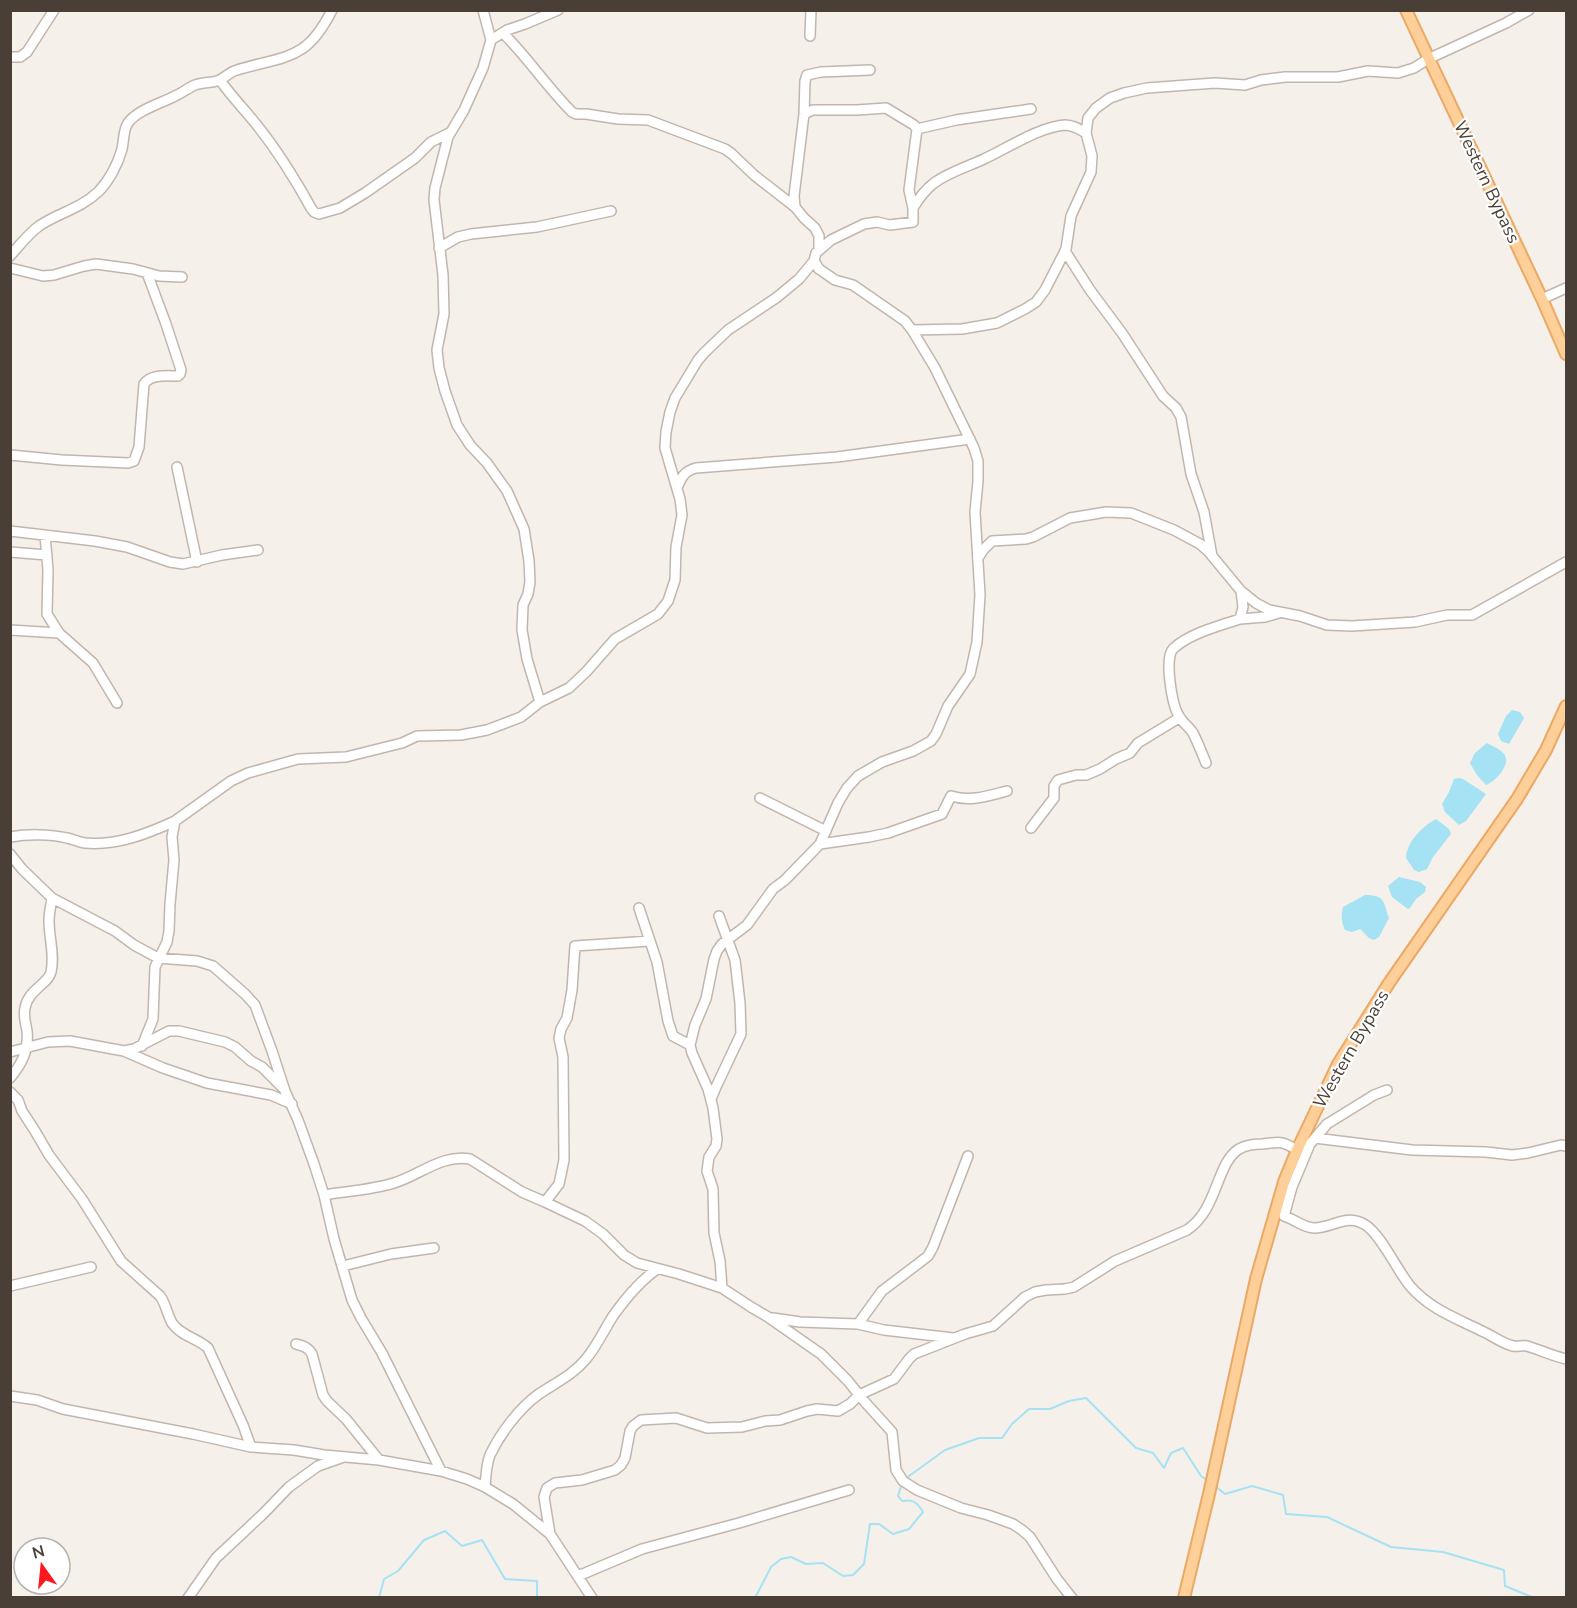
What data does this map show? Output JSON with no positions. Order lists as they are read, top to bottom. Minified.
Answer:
{"streets":{"main road":["Western Bypass"]},"north":"top"}
